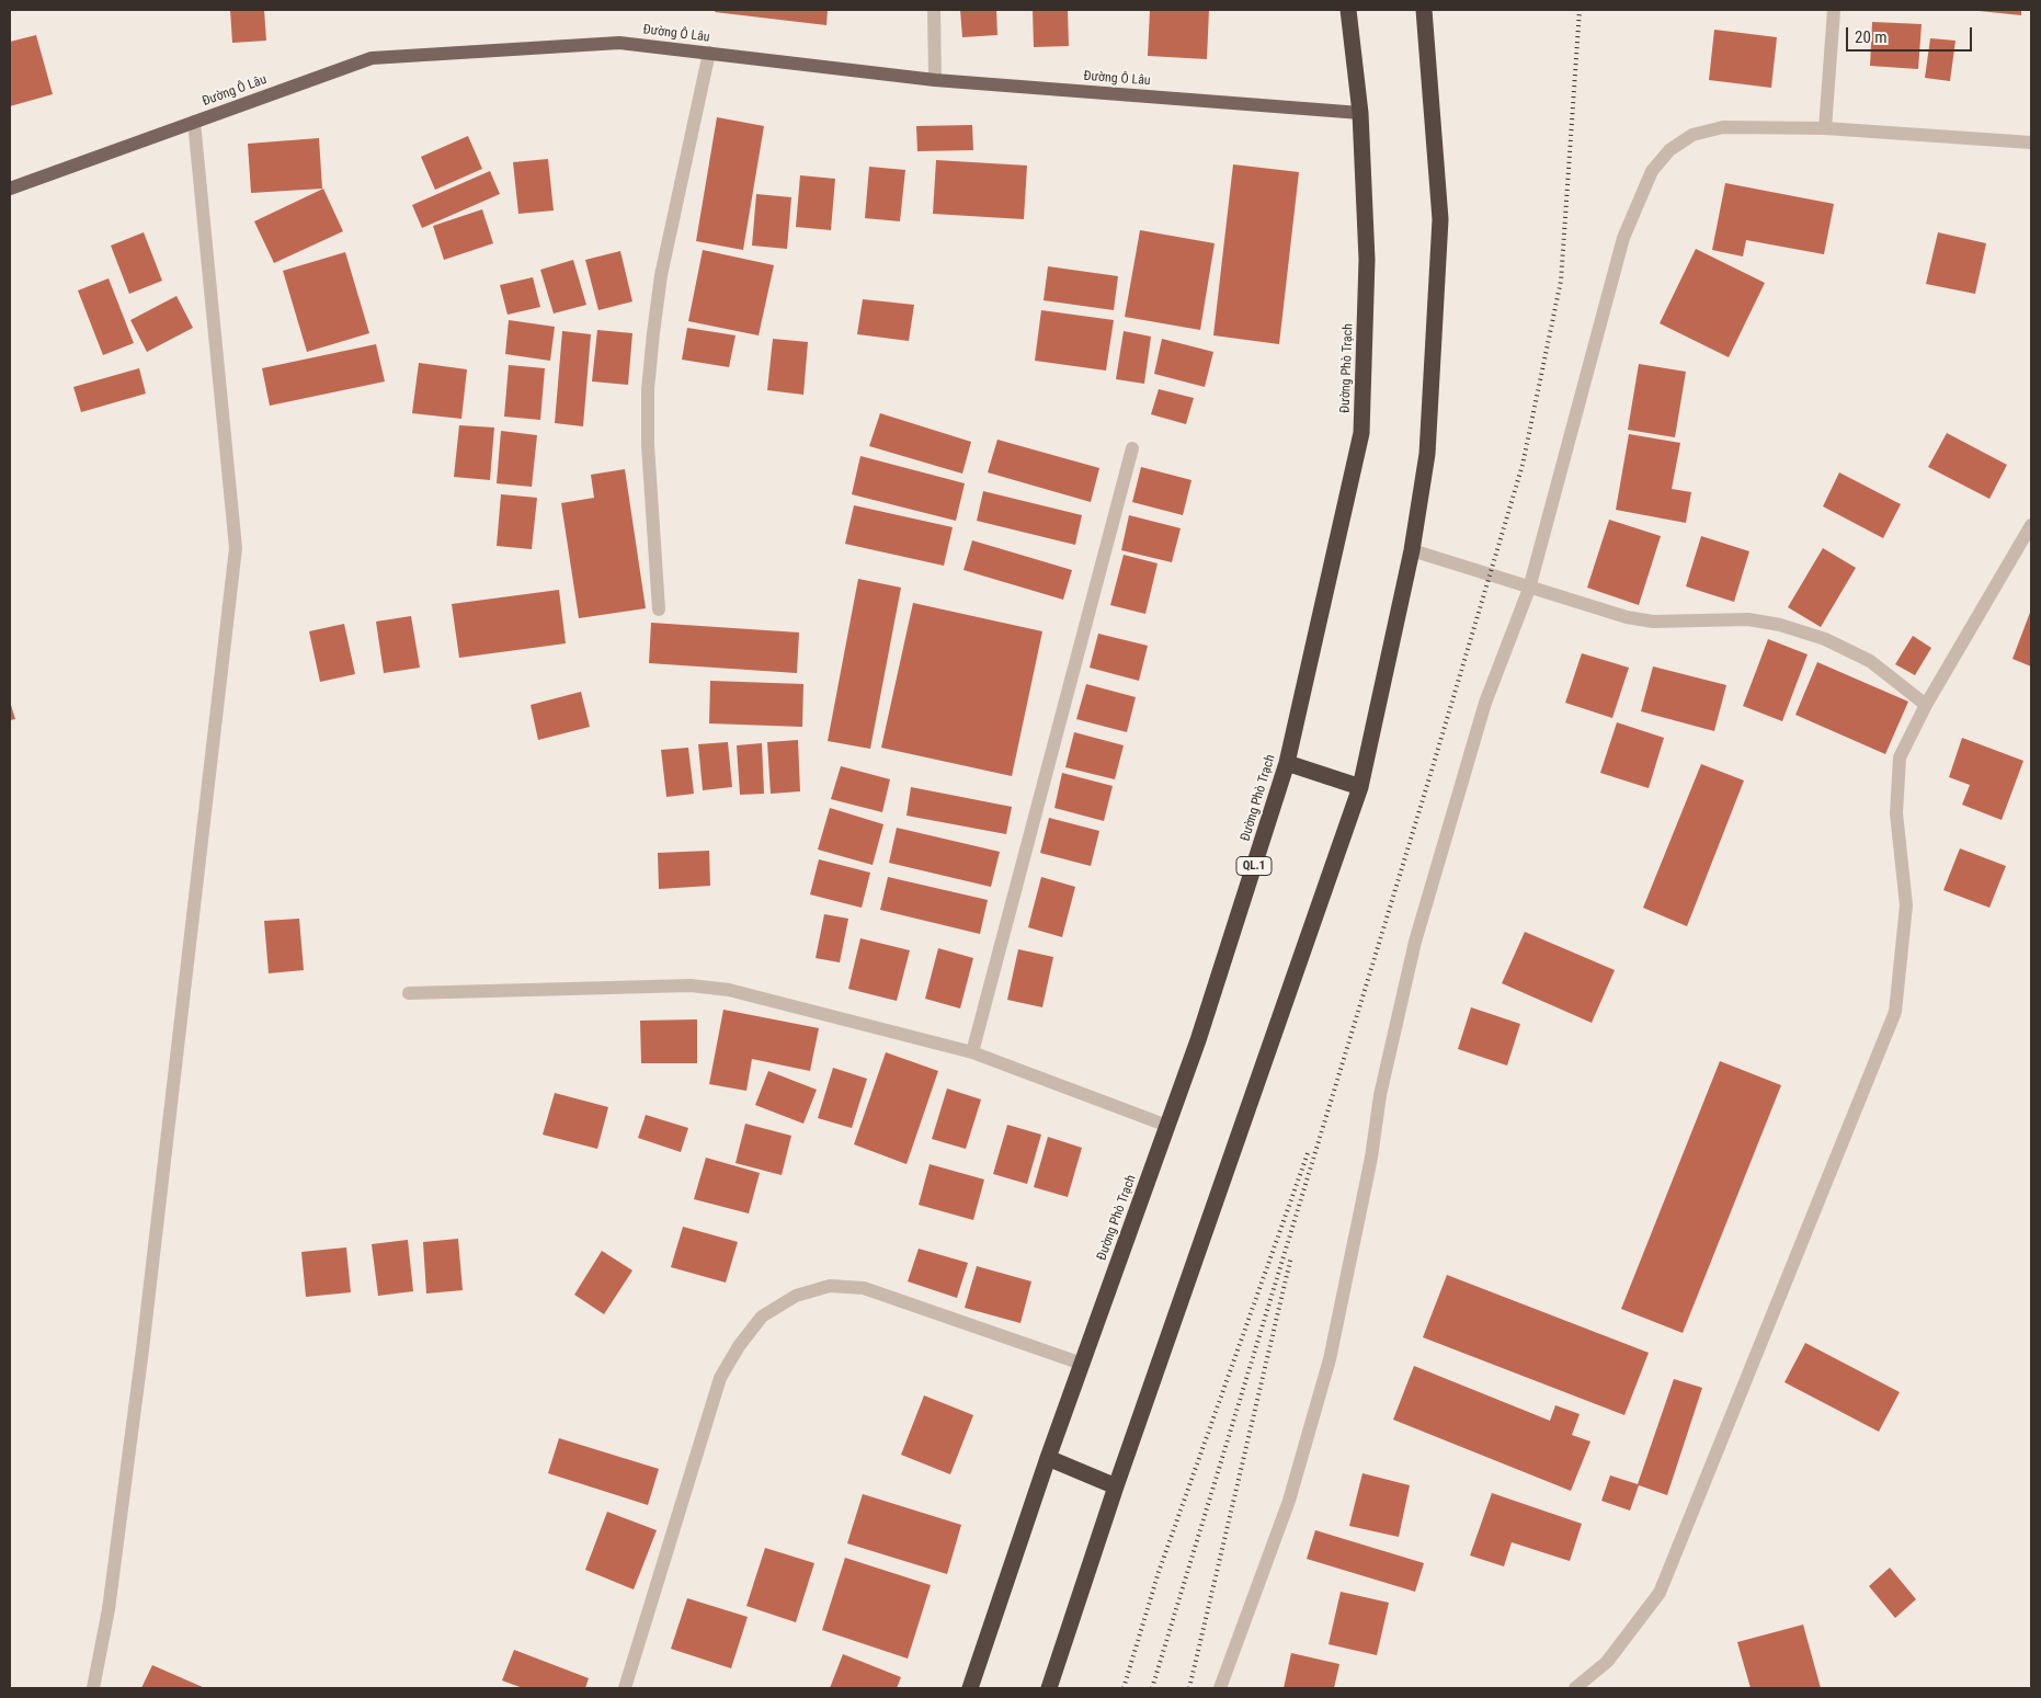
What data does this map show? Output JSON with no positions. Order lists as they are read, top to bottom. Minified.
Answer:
{"streets":{"highway":["Đường Phò Trạch","QL.1"],"main road":["Đường Ô Lâu"]},"crossings":[["Đường Ô Lâu","Đường Phò Trạch"]],"scale_bar":"20 m"}
